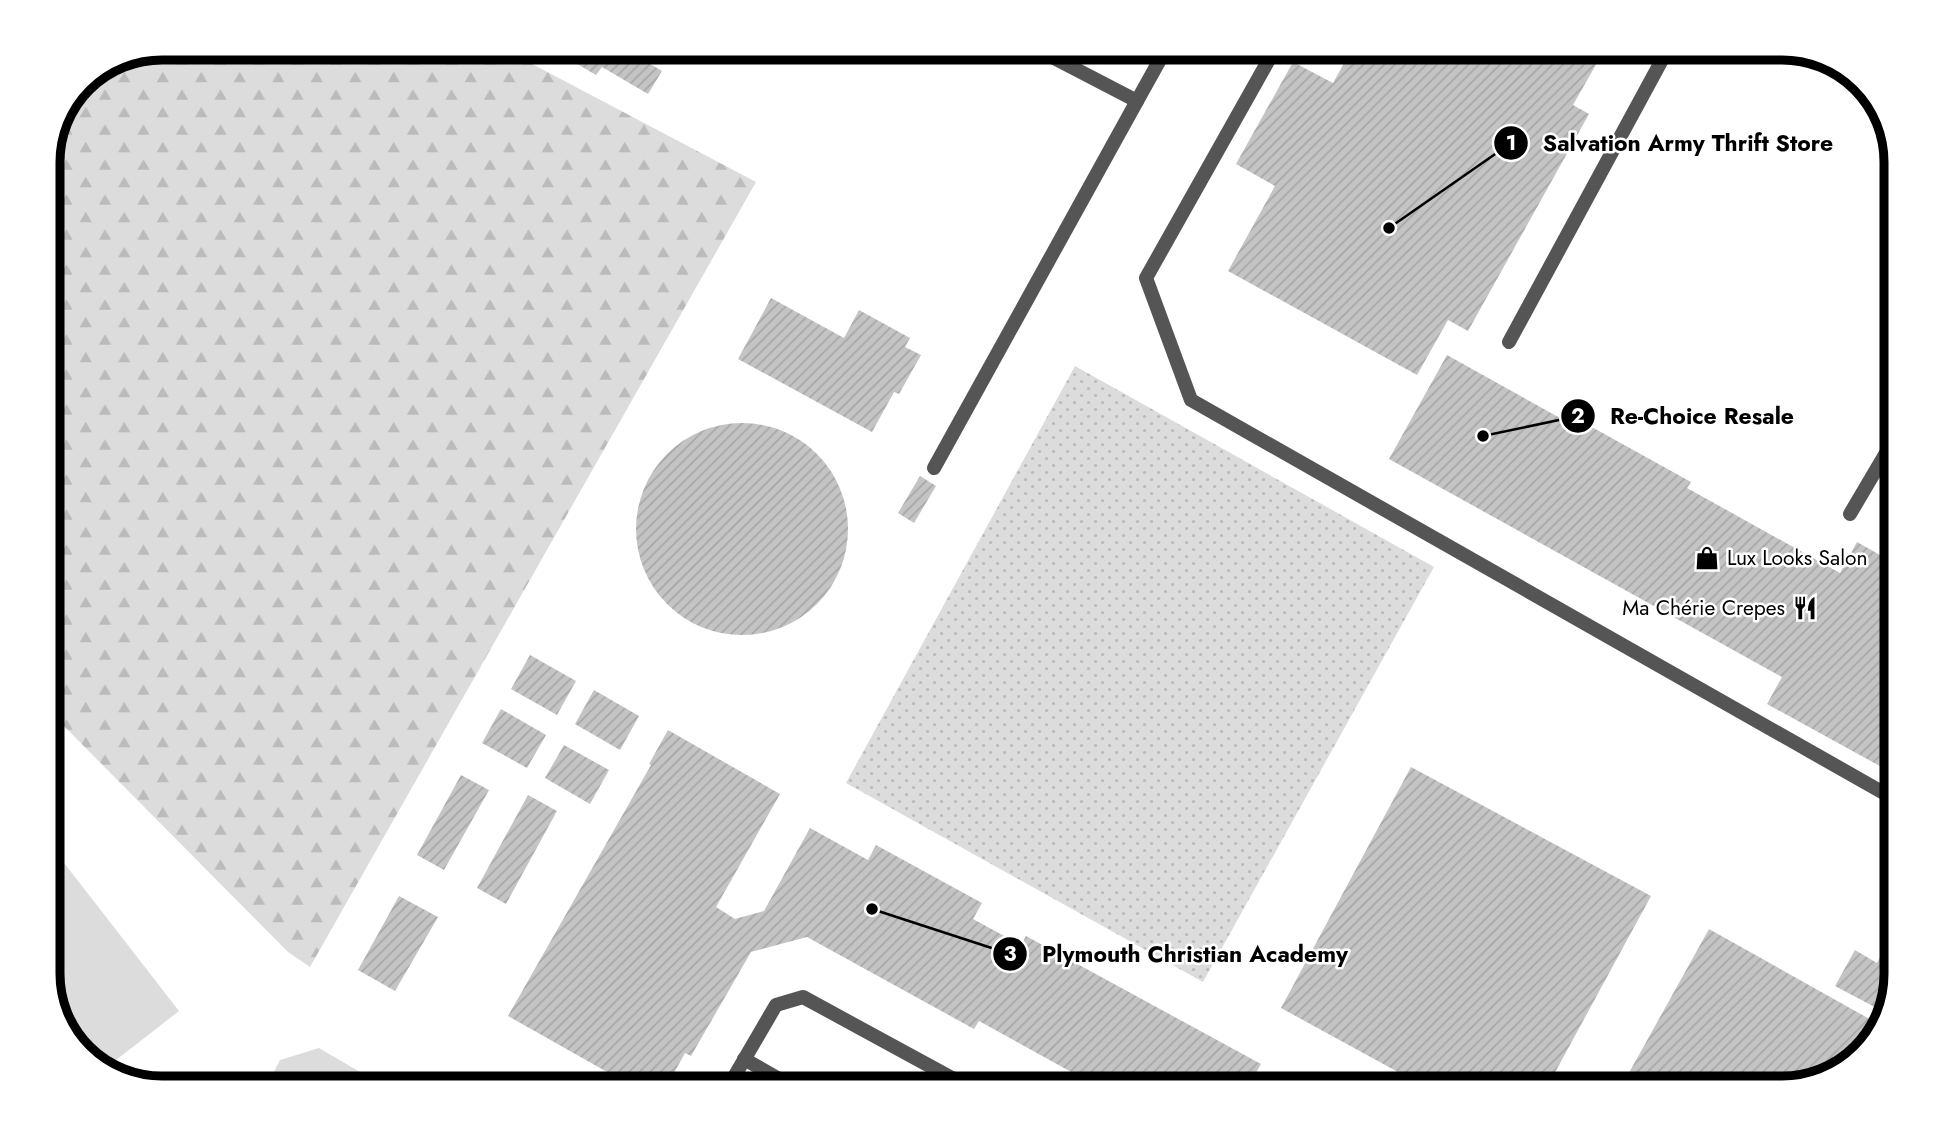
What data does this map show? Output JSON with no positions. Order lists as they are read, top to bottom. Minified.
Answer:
{"places":{"other":["Salvation Army Thrift Store","Re-Choice Resale","Plymouth Christian Academy"],"shop":["Lux Looks Salon"],"restaurant":["Ma Chérie Crepes"]}}
